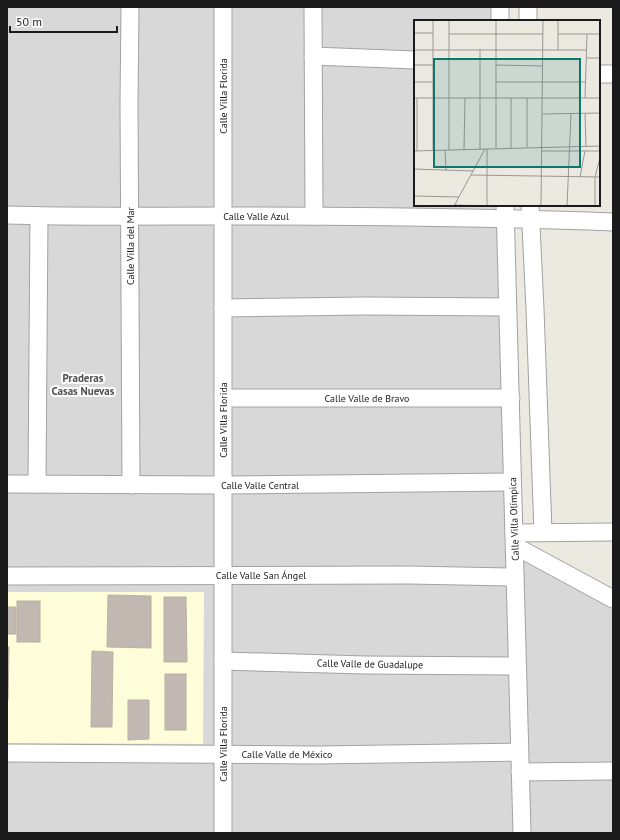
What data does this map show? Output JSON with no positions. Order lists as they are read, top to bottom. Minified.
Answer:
{"streets":{"street":["Calle Villa Florida","Calle Valle Azul","Calle Villa del Mar","Calle Valle de Bravo","Calle Valle Central","Calle Villa Olímpica","Calle Valle San Ángel","Calle Valle de Guadalupe","Calle Valle de México"]},"crossings":[["Calle Villa Florida","Calle Valle Azul"],["Calle Villa Florida","Calle Valle de Bravo"],["Calle Villa Florida","Calle Valle Central"],["Calle Villa Florida","Calle Valle San Ángel"],["Calle Villa Florida","Calle Valle de Guadalupe"],["Calle Villa Florida","Calle Valle de México"],["Calle Valle Azul","Calle Villa del Mar"],["Calle Valle Azul","Calle Villa Olímpica"],["Calle Villa del Mar","Calle Valle Central"],["Calle Valle de Bravo","Calle Villa Olímpica"],["Calle Valle Central","Calle Villa Olímpica"],["Calle Villa Olímpica","Calle Valle San Ángel"],["Calle Villa Olímpica","Calle Valle de Guadalupe"],["Calle Villa Olímpica","Calle Valle de México"]],"districts":["Praderas Casas Nuevas"],"scale_bar":"50 m"}
